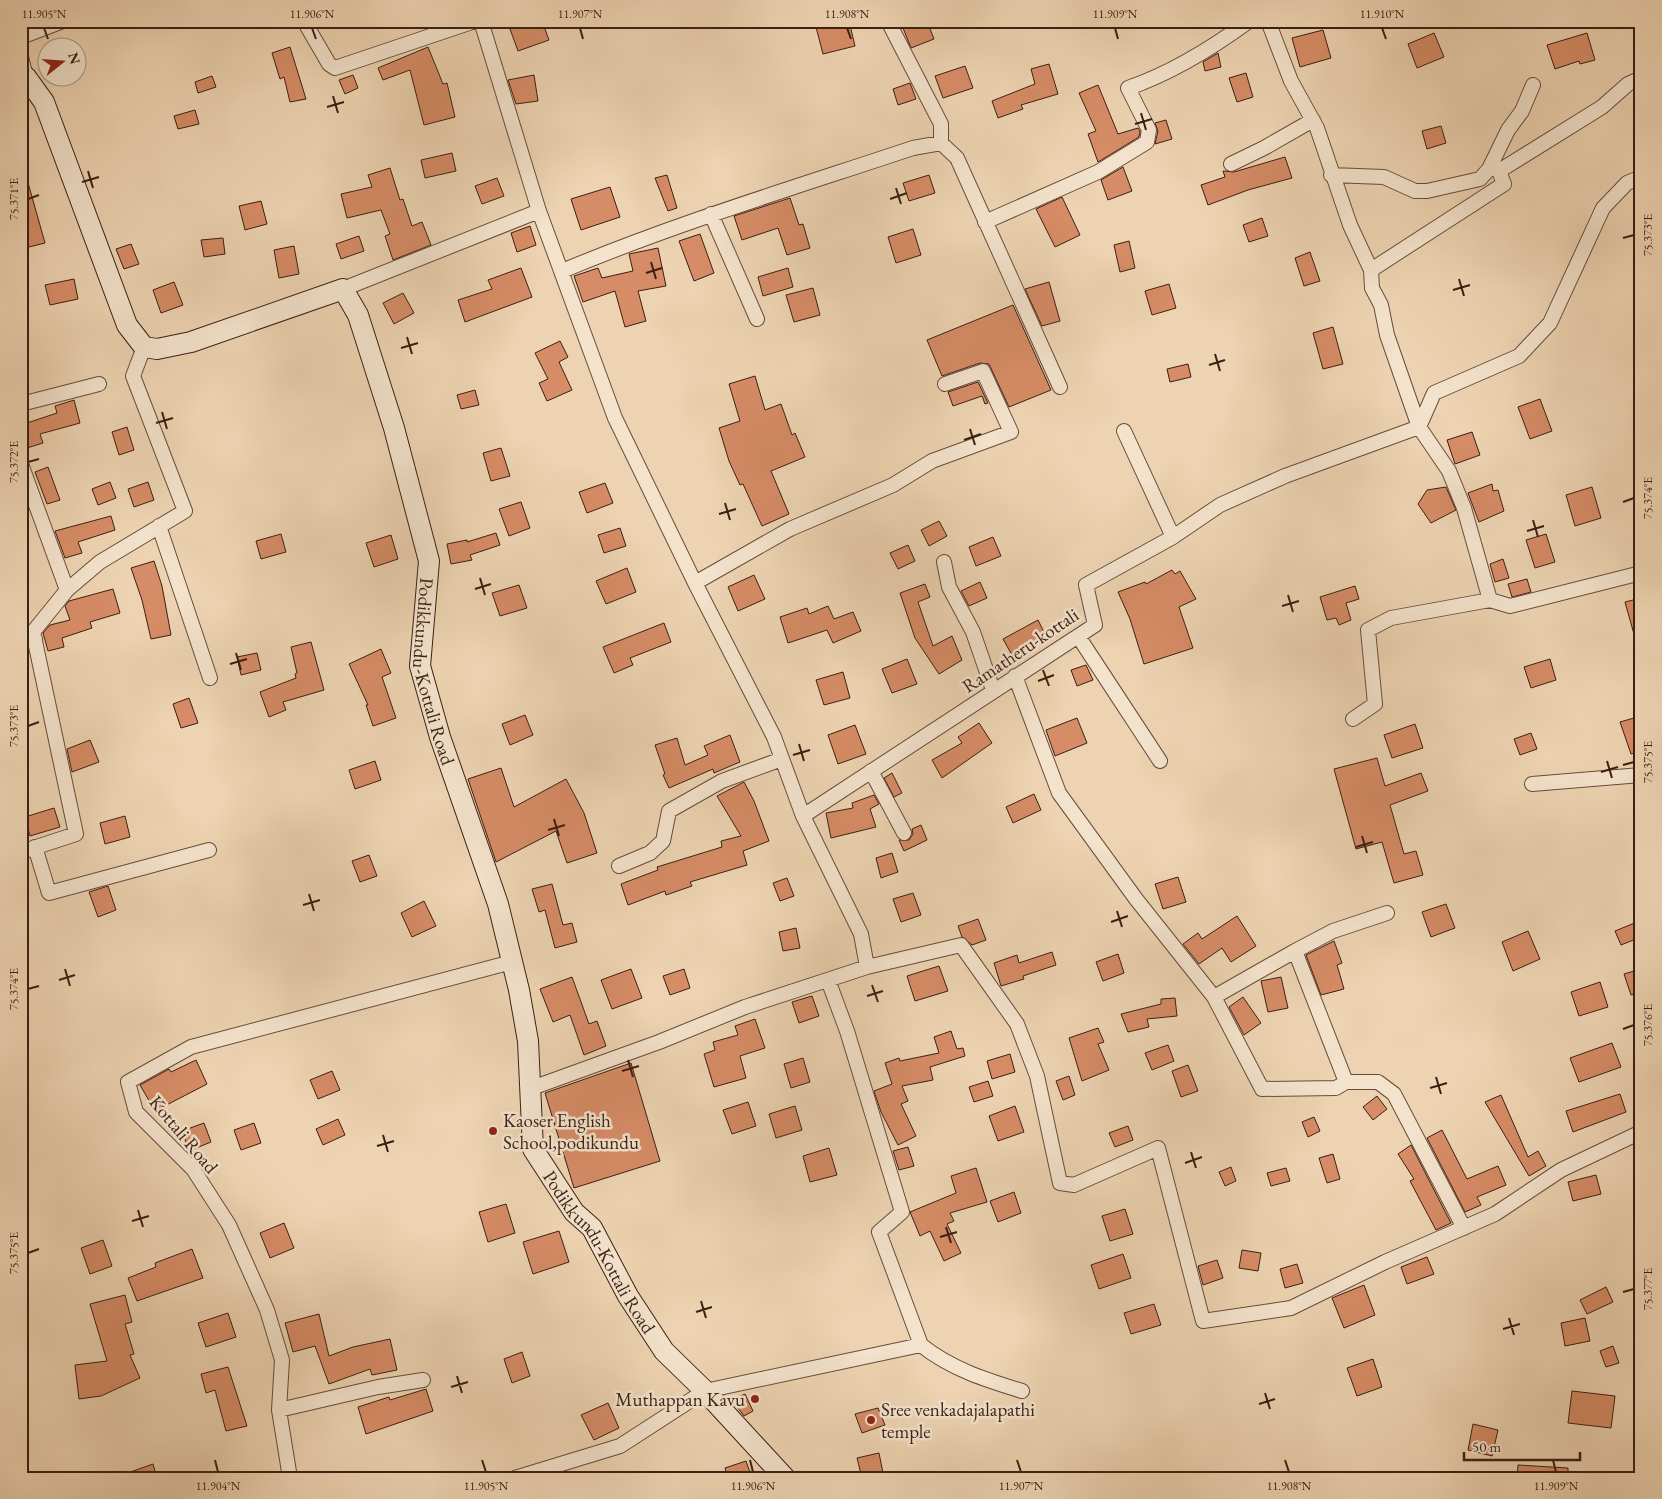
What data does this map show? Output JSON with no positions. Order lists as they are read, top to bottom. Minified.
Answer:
{"streets":{"main road":["Podikkundu-Kottali Road"],"street":["Ramatheru-kottali","Kottali Road"]},"crossings":[["Podikkundu-Kottali Road","Kottali Road"]],"places":["Kaoser English School,podikundu","Muthappan Kavu","Sree venkadajalapathi temple"],"scale_bar":"50 m","north":"right","coordinates":["11.905°N","11.906°N","11.907°N","11.908°N","11.909°N","11.910°N","75.371°E","75.373°E","75.372°E","75.374°E","75.375°E","75.376°E","75.377°E","11.904°N"]}
